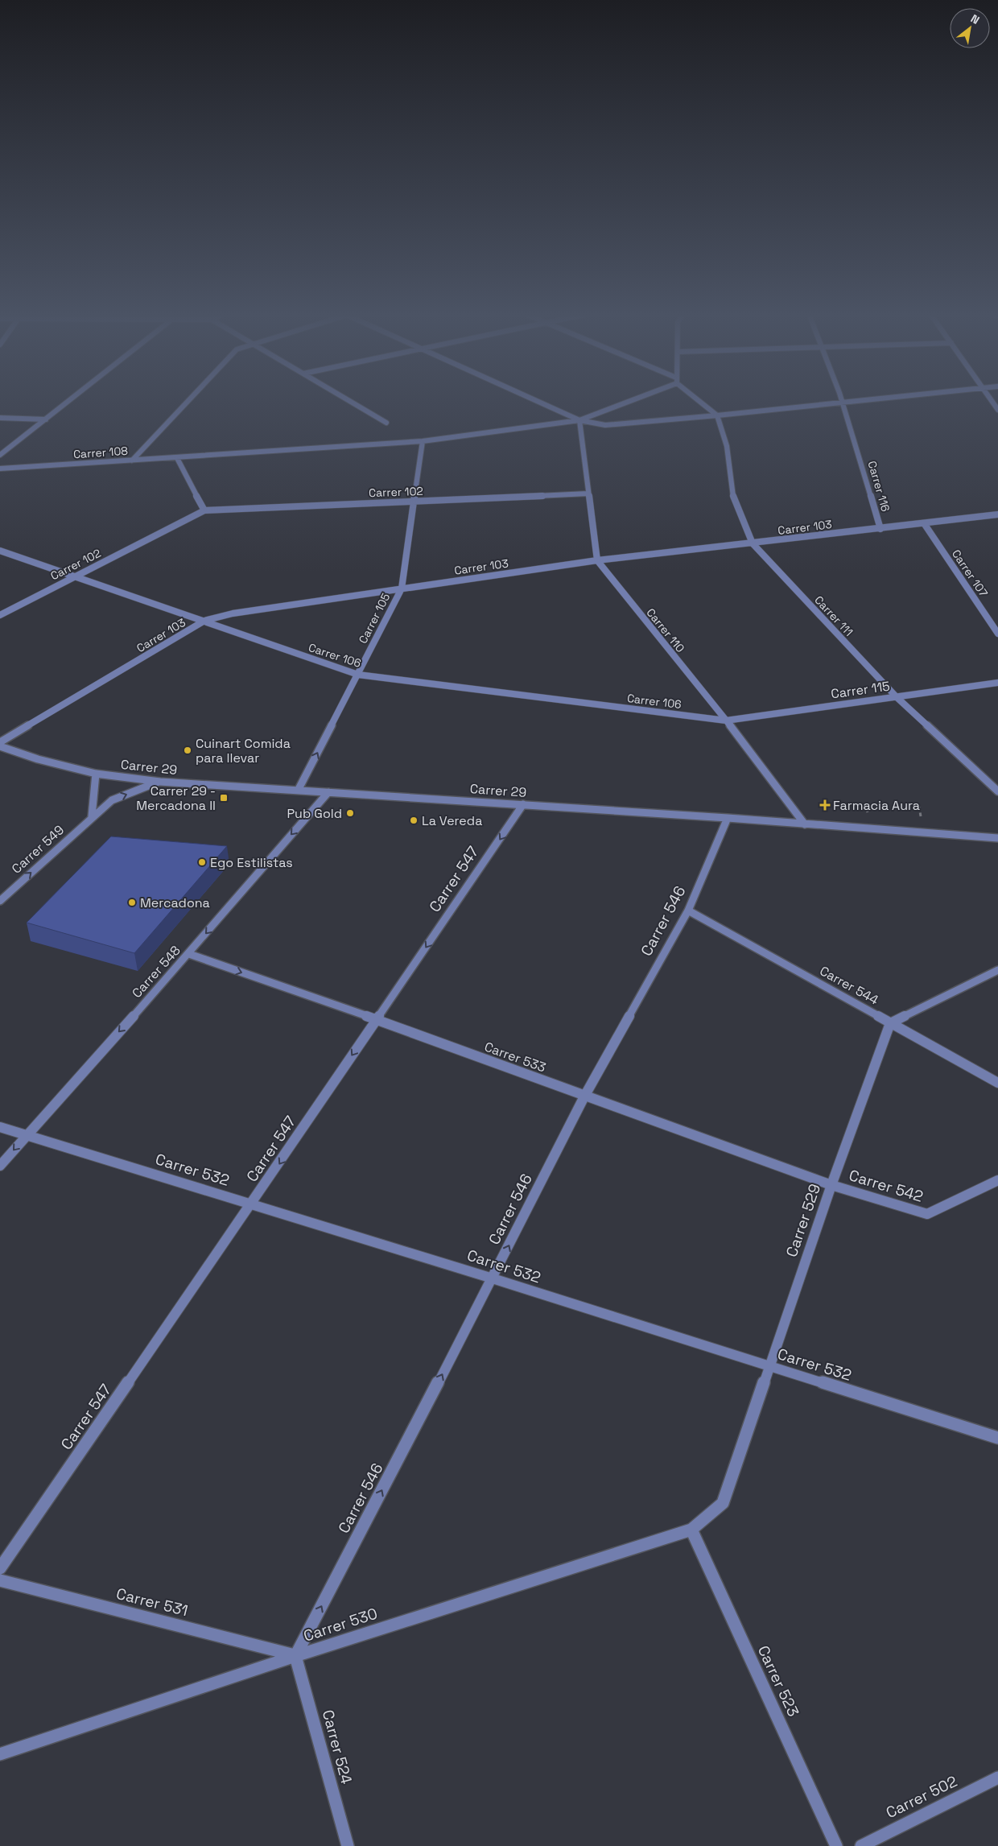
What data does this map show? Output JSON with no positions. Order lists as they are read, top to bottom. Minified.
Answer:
{"streets":{"street":["Carrer 108","Carrer 116","Carrer 102","Carrer 103","Carrer 107","Carrer 111","Carrer 105","Carrer 110","Carrer 106","Carrer 115","Carrer 29","Carrer 549","Carrer 547","Carrer 546","Carrer 548","Carrer 544","Carrer 533","Carrer 532","Carrer 542","Carrer 529","Carrer 531","Carrer 530","Carrer 523","Carrer 524","Carrer 502"]},"crossings":[["Carrer 108","Carrer 105"],["Carrer 116","Carrer 103"],["Carrer 102","Carrer 105"],["Carrer 102","Carrer 106"],["Carrer 103","Carrer 107"],["Carrer 103","Carrer 111"],["Carrer 103","Carrer 105"],["Carrer 103","Carrer 110"],["Carrer 103","Carrer 106"],["Carrer 103","Carrer 29"],["Carrer 111","Carrer 115"],["Carrer 105","Carrer 106"],["Carrer 105","Carrer 29"],["Carrer 110","Carrer 106"],["Carrer 110","Carrer 115"],["Carrer 110","Carrer 29"],["Carrer 106","Carrer 115"],["Carrer 29","Carrer 549"],["Carrer 29","Carrer 547"],["Carrer 29","Carrer 546"],["Carrer 29","Carrer 548"],["Carrer 547","Carrer 533"],["Carrer 547","Carrer 532"],["Carrer 546","Carrer 544"],["Carrer 546","Carrer 533"],["Carrer 546","Carrer 532"],["Carrer 546","Carrer 531"],["Carrer 546","Carrer 530"],["Carrer 546","Carrer 524"],["Carrer 548","Carrer 533"],["Carrer 548","Carrer 532"],["Carrer 544","Carrer 529"],["Carrer 533","Carrer 542"],["Carrer 533","Carrer 529"],["Carrer 532","Carrer 529"],["Carrer 542","Carrer 529"],["Carrer 529","Carrer 530"],["Carrer 529","Carrer 523"],["Carrer 531","Carrer 530"],["Carrer 531","Carrer 524"],["Carrer 530","Carrer 523"],["Carrer 530","Carrer 524"]],"one_way":["Carrer 549","Carrer 547","Carrer 546","Carrer 548"],"places":{"other":["Cuinart Comida para llevar","Pub Gold","La Vereda","Ego Estilistas","Mercadona"],"transit":["Carrer 29 - Mercadona II"],"health":["Farmacia Aura"]},"north":"top right"}
